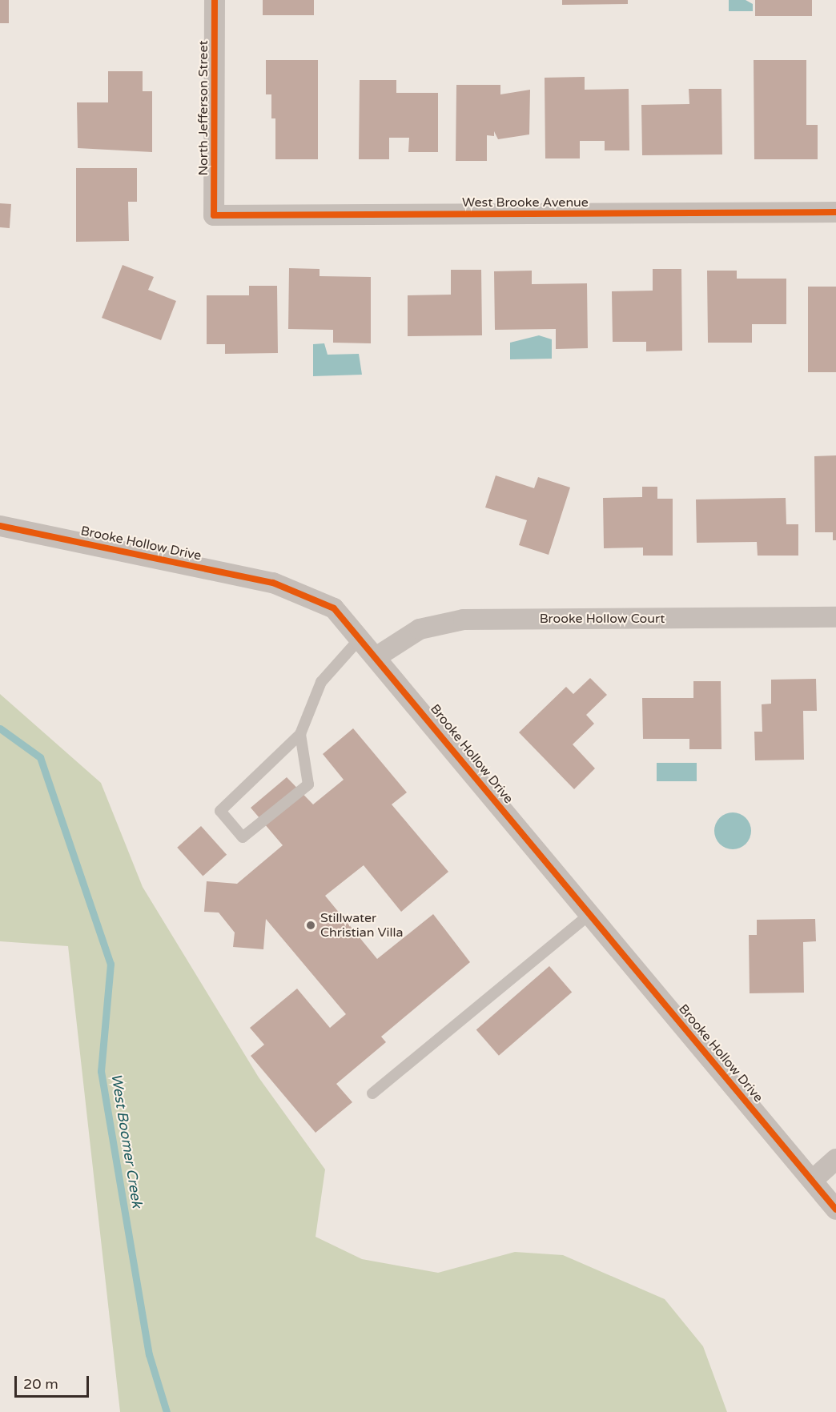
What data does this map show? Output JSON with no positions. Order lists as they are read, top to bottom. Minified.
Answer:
{"streets":{"street":["North Jefferson Street","West Brooke Avenue","Brooke Hollow Drive","Brooke Hollow Court"]},"crossings":[["North Jefferson Street","West Brooke Avenue"],["Brooke Hollow Drive","Brooke Hollow Court"]],"water":["West Boomer Creek"],"places":["Stillwater Christian Villa"],"scale_bar":"20 m"}
